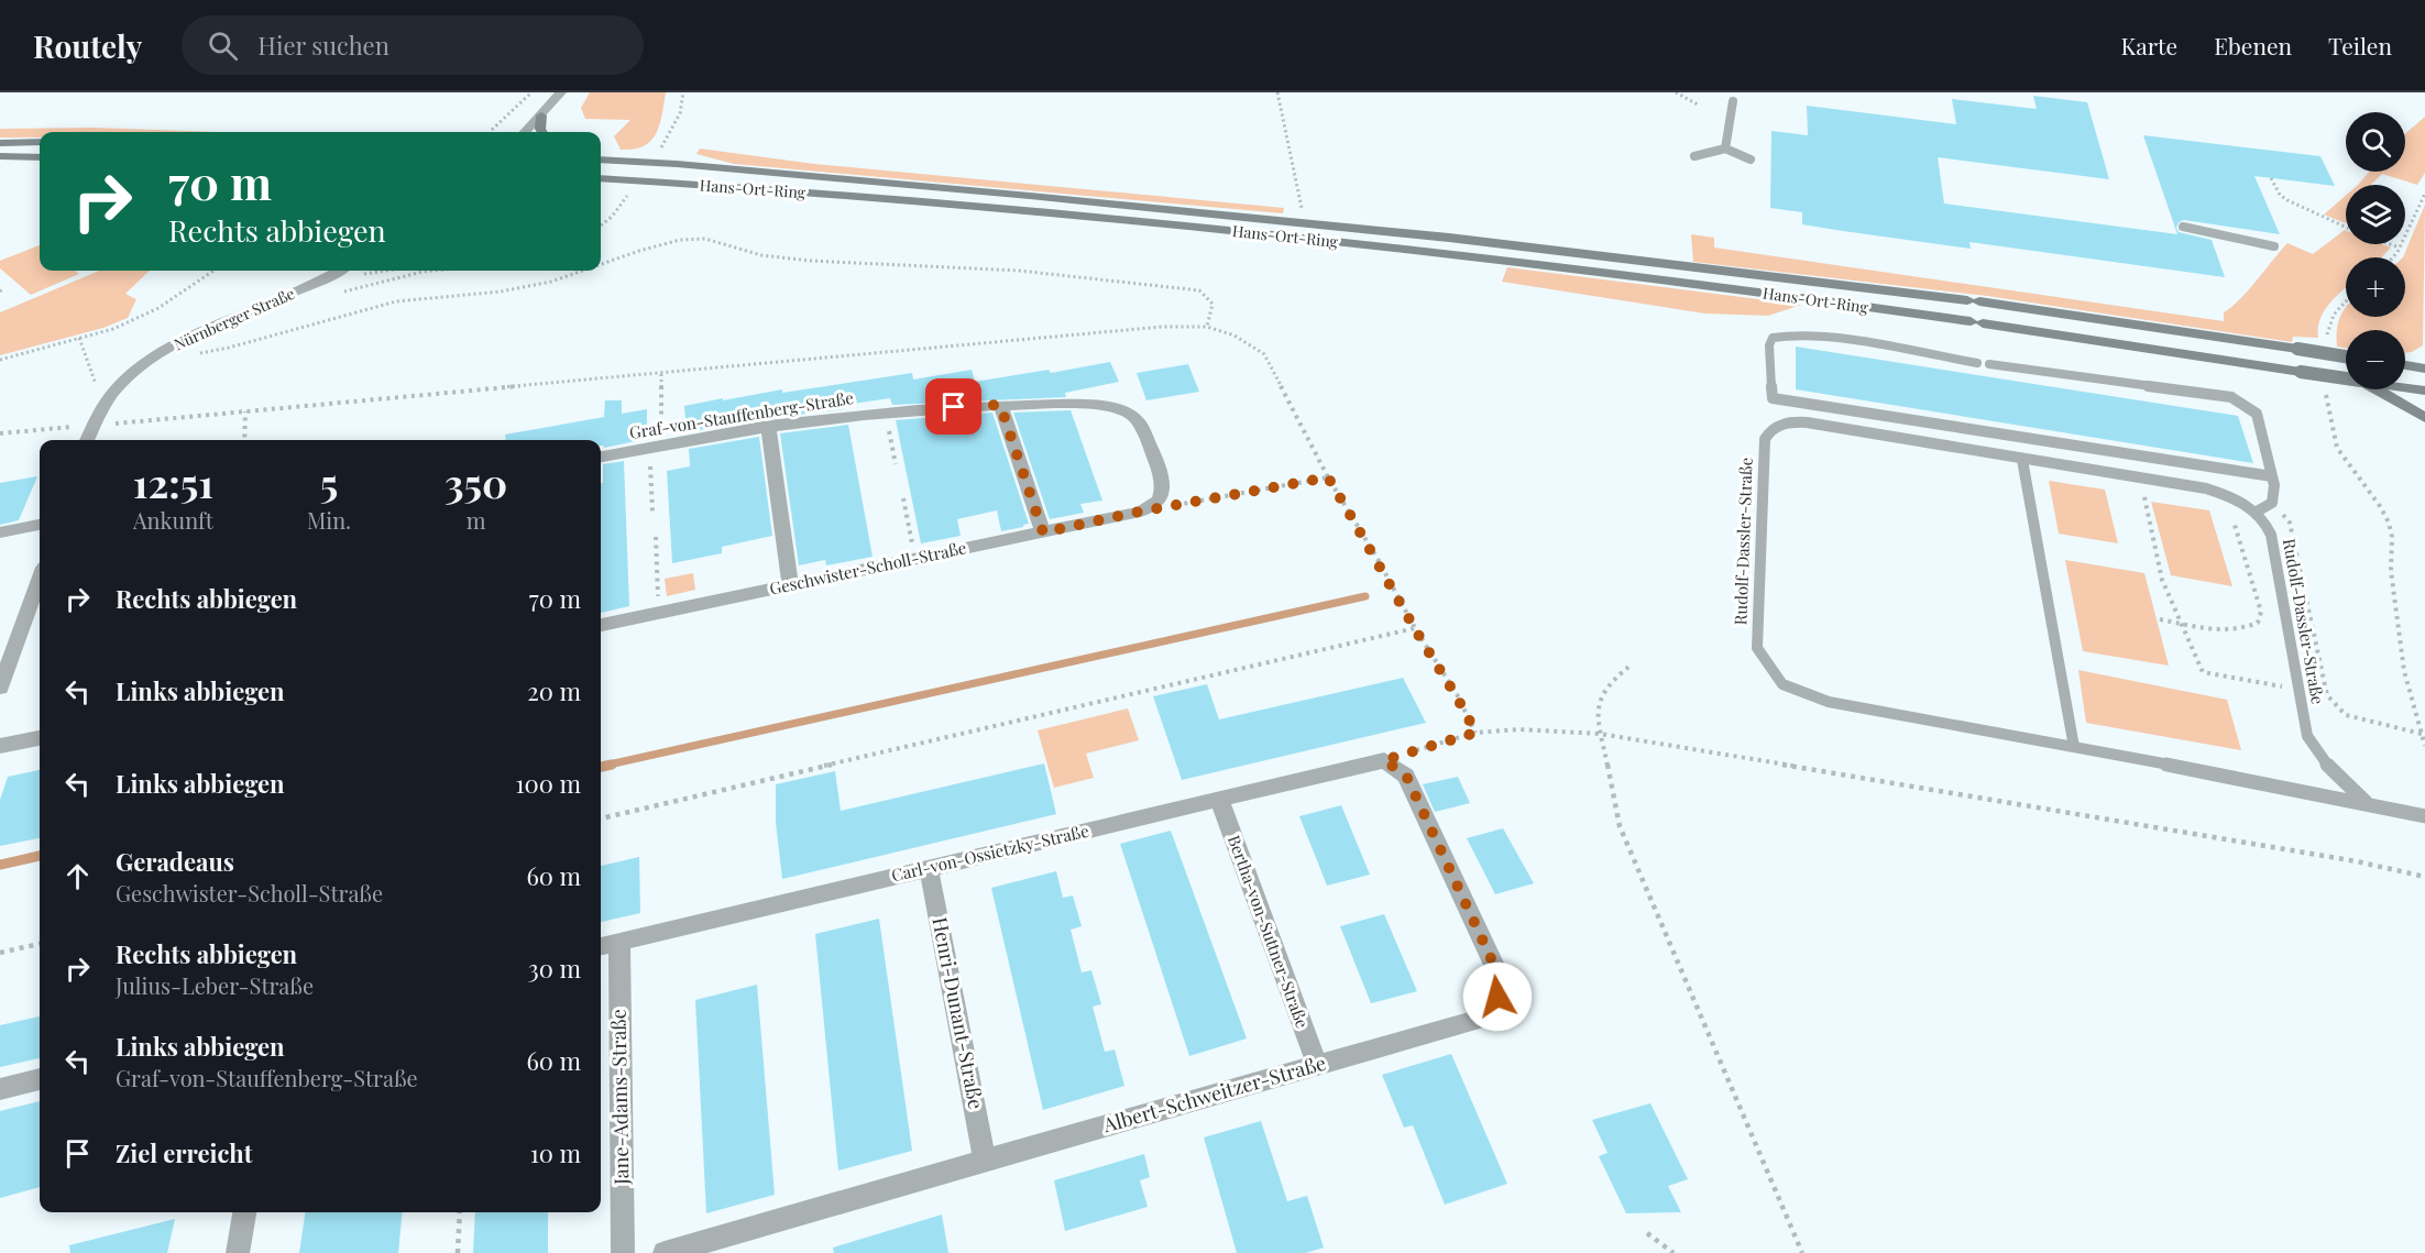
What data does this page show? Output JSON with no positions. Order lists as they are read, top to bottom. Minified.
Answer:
{"streets":{"main road":["Hans-Ort-Ring"],"street":["Nürnberger Straße","Graf-von-Stauffenberg-Straße","Geschwister-Scholl-Straße","Carl-von-Ossietzky-Straße","Bertha-von-Suttner-Straße","Henri-Dunant-Straße","Albert-Schweitzer-Straße","Jane-Adams-Straße"],"lane":["Rudolf-Dassler-Straße"]},"crossings":[["Graf-von-Stauffenberg-Straße","Geschwister-Scholl-Straße"],["Carl-von-Ossietzky-Straße","Bertha-von-Suttner-Straße"],["Carl-von-Ossietzky-Straße","Henri-Dunant-Straße"],["Carl-von-Ossietzky-Straße","Albert-Schweitzer-Straße"],["Carl-von-Ossietzky-Straße","Jane-Adams-Straße"],["Bertha-von-Suttner-Straße","Albert-Schweitzer-Straße"],["Henri-Dunant-Straße","Albert-Schweitzer-Straße"]],"page":{"header":"Routely","search":"Hier suchen","nav":["Karte","Ebenen","Teilen"],"map_buttons":["+","−"],"turn":["70 m","Rechts abbiegen"],"eta":["12:51","Ankunft","5","Min.","350","m"],"list":[{"name":"Rechts abbiegen","value":"70 m"},{"name":"Links abbiegen","value":"20 m"},{"name":"Links abbiegen","value":"100 m"},{"name":"Geradeaus","note":"Geschwister-Scholl-Straße","value":"60 m"},{"name":"Rechts abbiegen","note":"Julius-Leber-Straße","value":"30 m"},{"name":"Links abbiegen","note":"Graf-von-Stauffenberg-Straße","value":"60 m"},{"name":"Ziel erreicht","value":"10 m"}]}}
